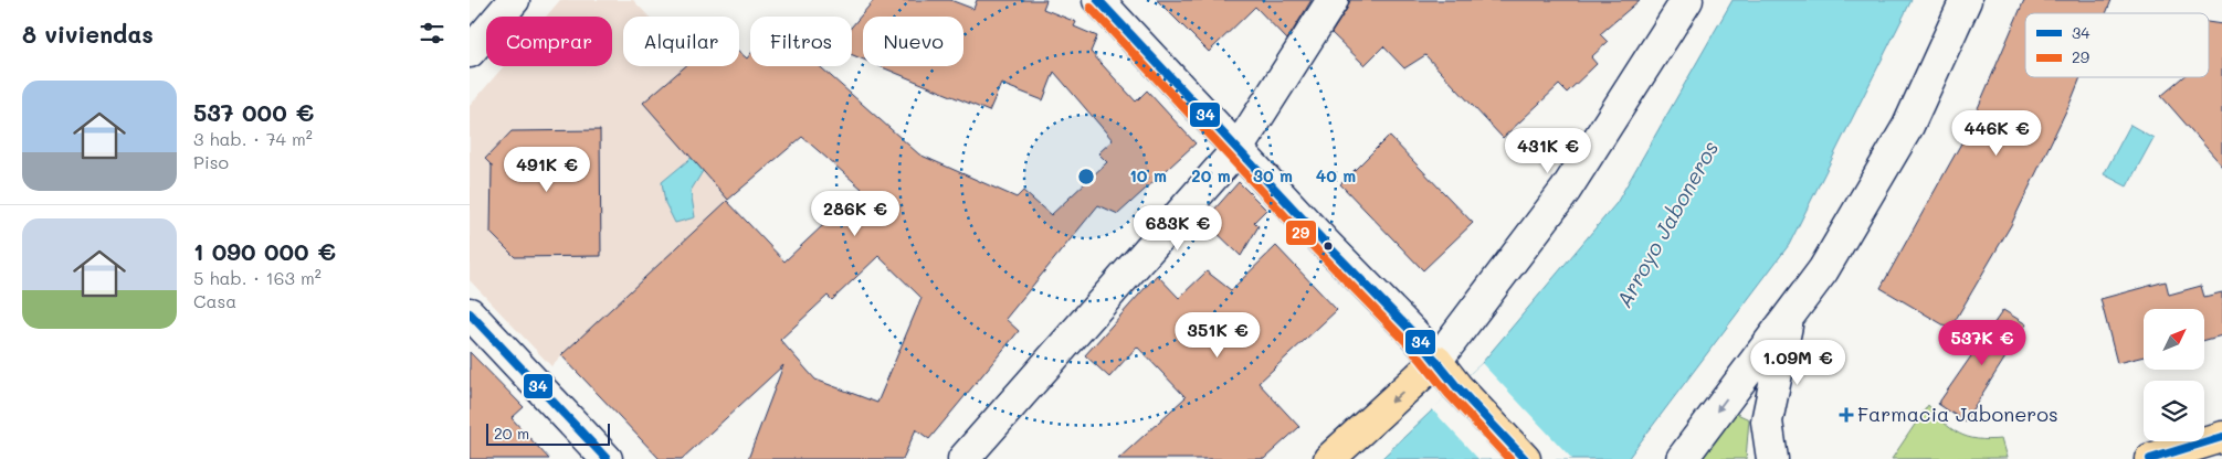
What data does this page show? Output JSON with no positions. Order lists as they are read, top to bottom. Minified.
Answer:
{"water":["Arroyo Jaboneros"],"places":{"health":["Farmacia Jaboneros"]},"lines":["transit line 34","transit line 29"],"legend":["34","29"],"scale_bar":"20 m","north":"top right","page":{"heading":"8 viviendas","chip":["Comprar","Alquilar","Filtros","Nuevo"],"list":[{"name":"537 000 €","note":"3 hab. · 74 m² · Piso"},{"name":"1 090 000 €","note":"5 hab. · 163 m² · Casa"}],"price":["446K €","431K €","491K €","286K €","683K €","351K €","537K €","1.09M €"],"scale":"20 m"},"rings":["10 m","20 m","30 m","40 m"]}
